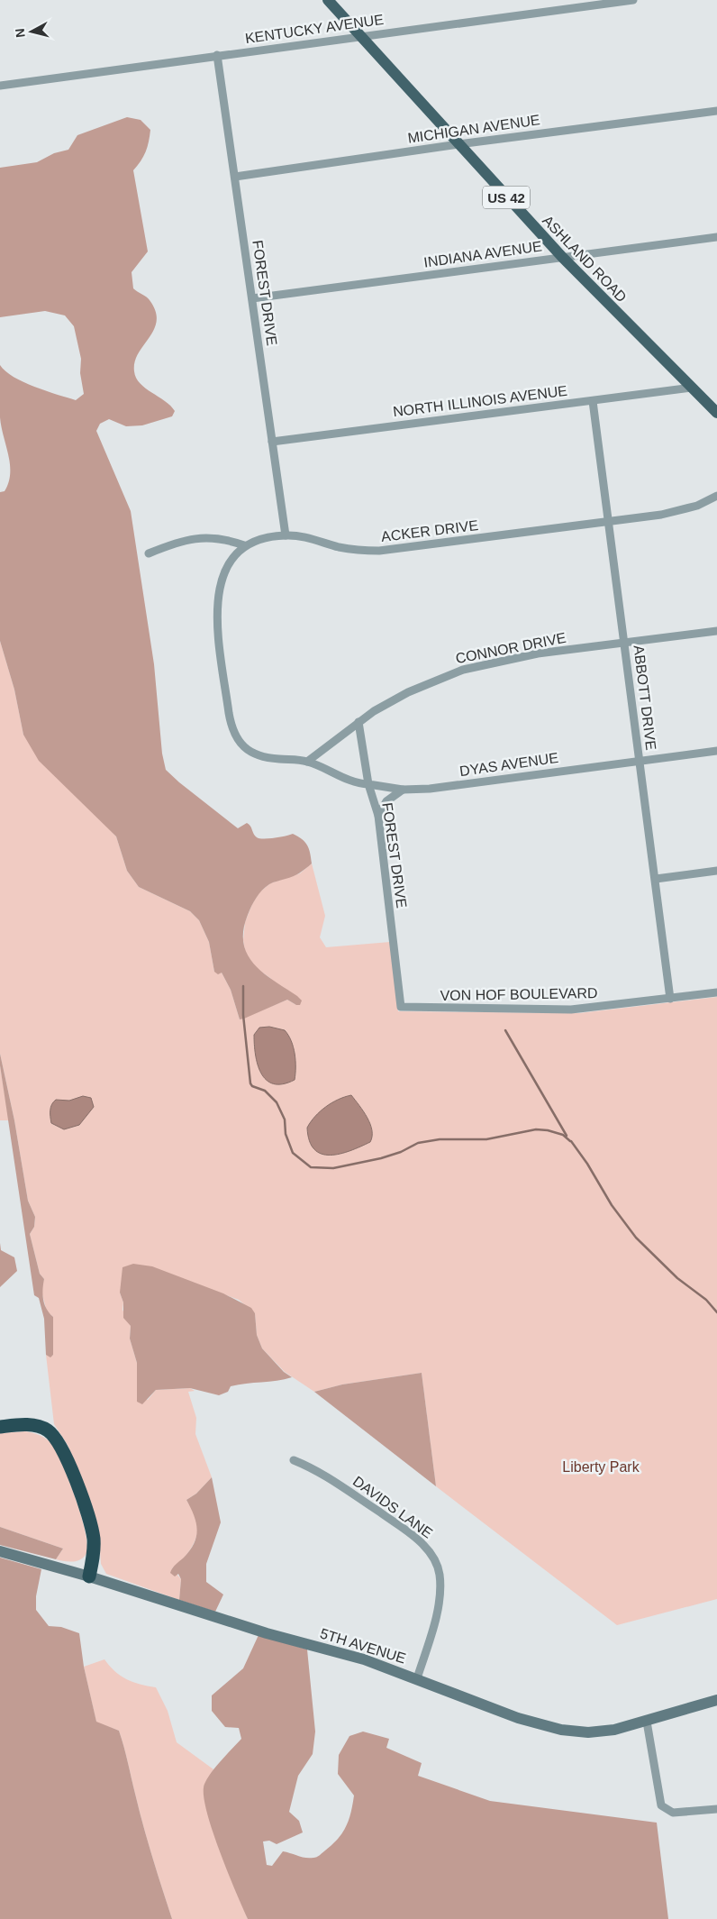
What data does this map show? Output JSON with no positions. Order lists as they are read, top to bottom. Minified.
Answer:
{"streets":{"main road":["US 42","ASHLAND ROAD"],"street":["KENTUCKY AVENUE","MICHIGAN AVENUE","INDIANA AVENUE","FOREST DRIVE","NORTH ILLINOIS AVENUE","ACKER DRIVE","CONNOR DRIVE","ABBOTT DRIVE","DYAS AVENUE","VON HOF BOULEVARD","DAVIDS LANE","5TH AVENUE"]},"crossings":[["KENTUCKY AVENUE","ASHLAND ROAD"],["KENTUCKY AVENUE","FOREST DRIVE"],["MICHIGAN AVENUE","ASHLAND ROAD"],["MICHIGAN AVENUE","FOREST DRIVE"],["INDIANA AVENUE","ASHLAND ROAD"],["INDIANA AVENUE","FOREST DRIVE"],["ASHLAND ROAD","NORTH ILLINOIS AVENUE"],["FOREST DRIVE","NORTH ILLINOIS AVENUE"],["FOREST DRIVE","ACKER DRIVE"],["FOREST DRIVE","CONNOR DRIVE"],["FOREST DRIVE","DYAS AVENUE"],["FOREST DRIVE","VON HOF BOULEVARD"],["NORTH ILLINOIS AVENUE","ABBOTT DRIVE"],["ACKER DRIVE","ABBOTT DRIVE"],["CONNOR DRIVE","ABBOTT DRIVE"],["ABBOTT DRIVE","DYAS AVENUE"],["ABBOTT DRIVE","VON HOF BOULEVARD"],["DAVIDS LANE","5TH AVENUE"]],"parks":["Liberty Park"],"north":"left"}
